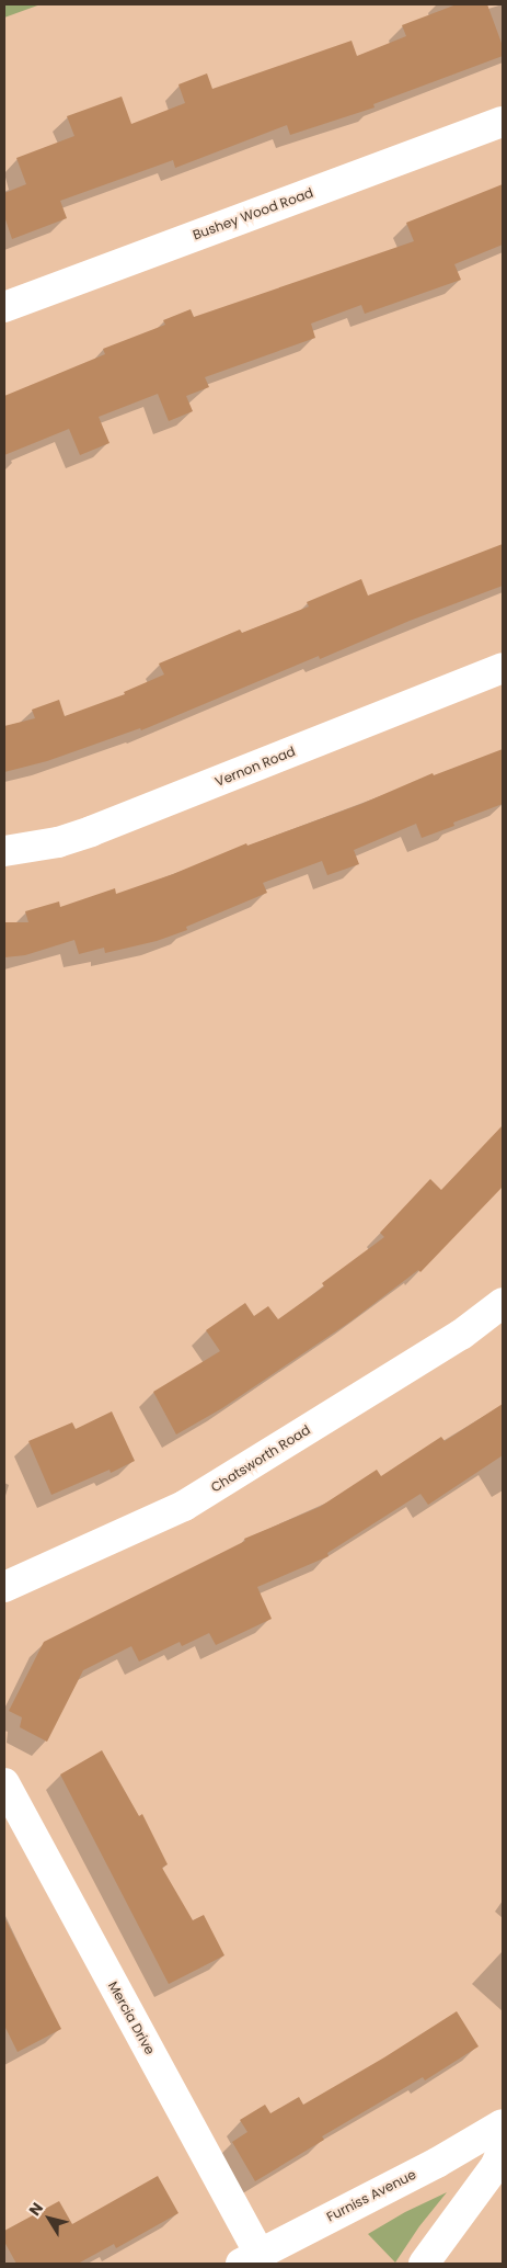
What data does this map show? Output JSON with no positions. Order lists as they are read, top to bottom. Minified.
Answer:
{"streets":{"street":["Bushey Wood Road","Vernon Road","Chatsworth Road","Mercia Drive","Furniss Avenue"]},"crossings":[["Mercia Drive","Furniss Avenue"]],"north":"top left"}
